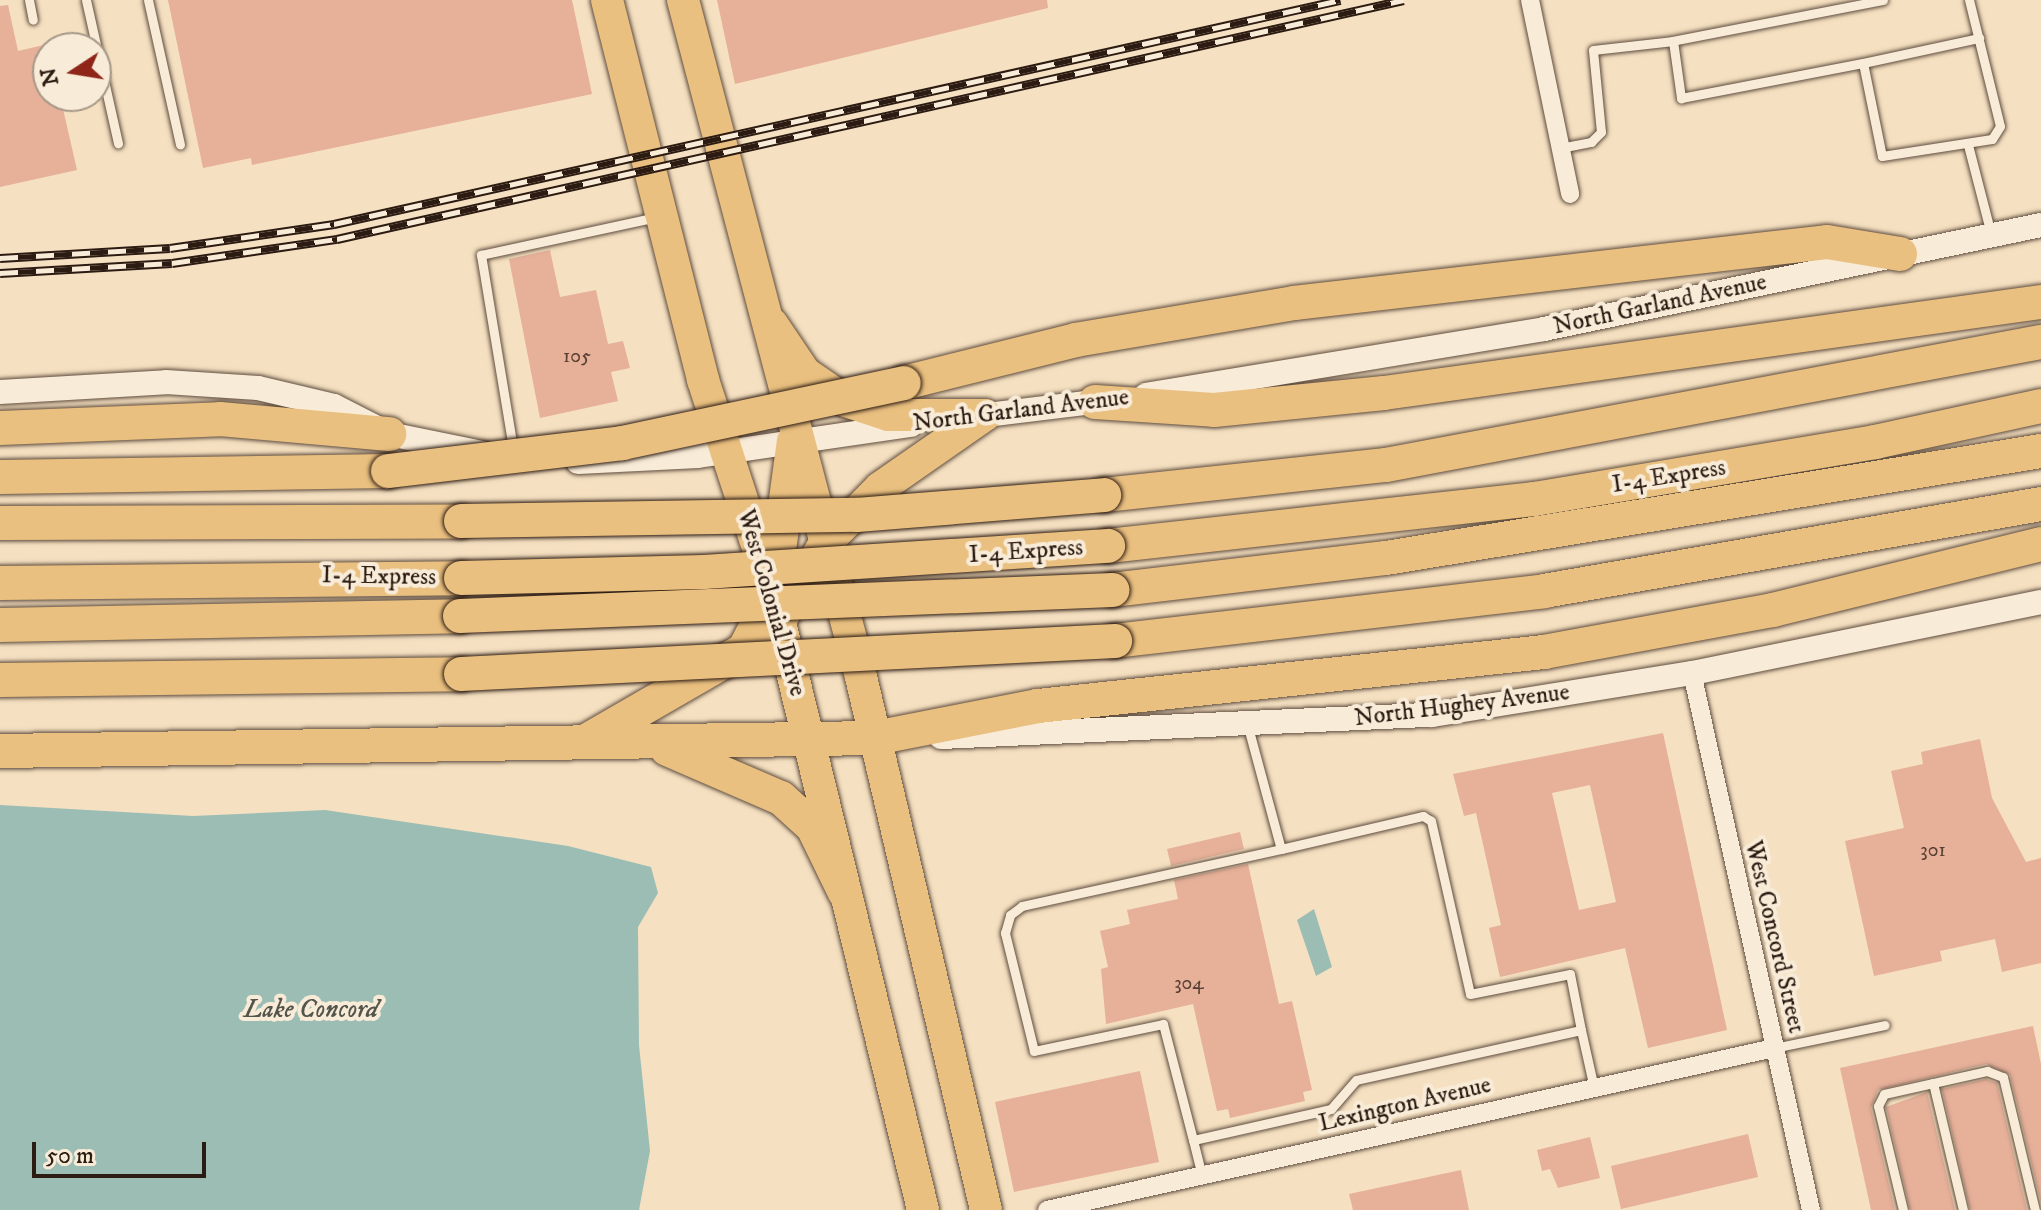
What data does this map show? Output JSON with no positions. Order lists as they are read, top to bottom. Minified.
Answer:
{"streets":{"highway":["I-4 Express","West Colonial Drive"],"street":["North Garland Avenue","North Hughey Avenue","West Concord Street","Lexington Avenue"]},"crossings":[["North Garland Avenue","West Colonial Drive"],["North Hughey Avenue","West Concord Street"],["West Concord Street","Lexington Avenue"]],"water":["Lake Concord"],"house_numbers":["105","301","304"],"scale_bar":"50 m","north":"left"}
